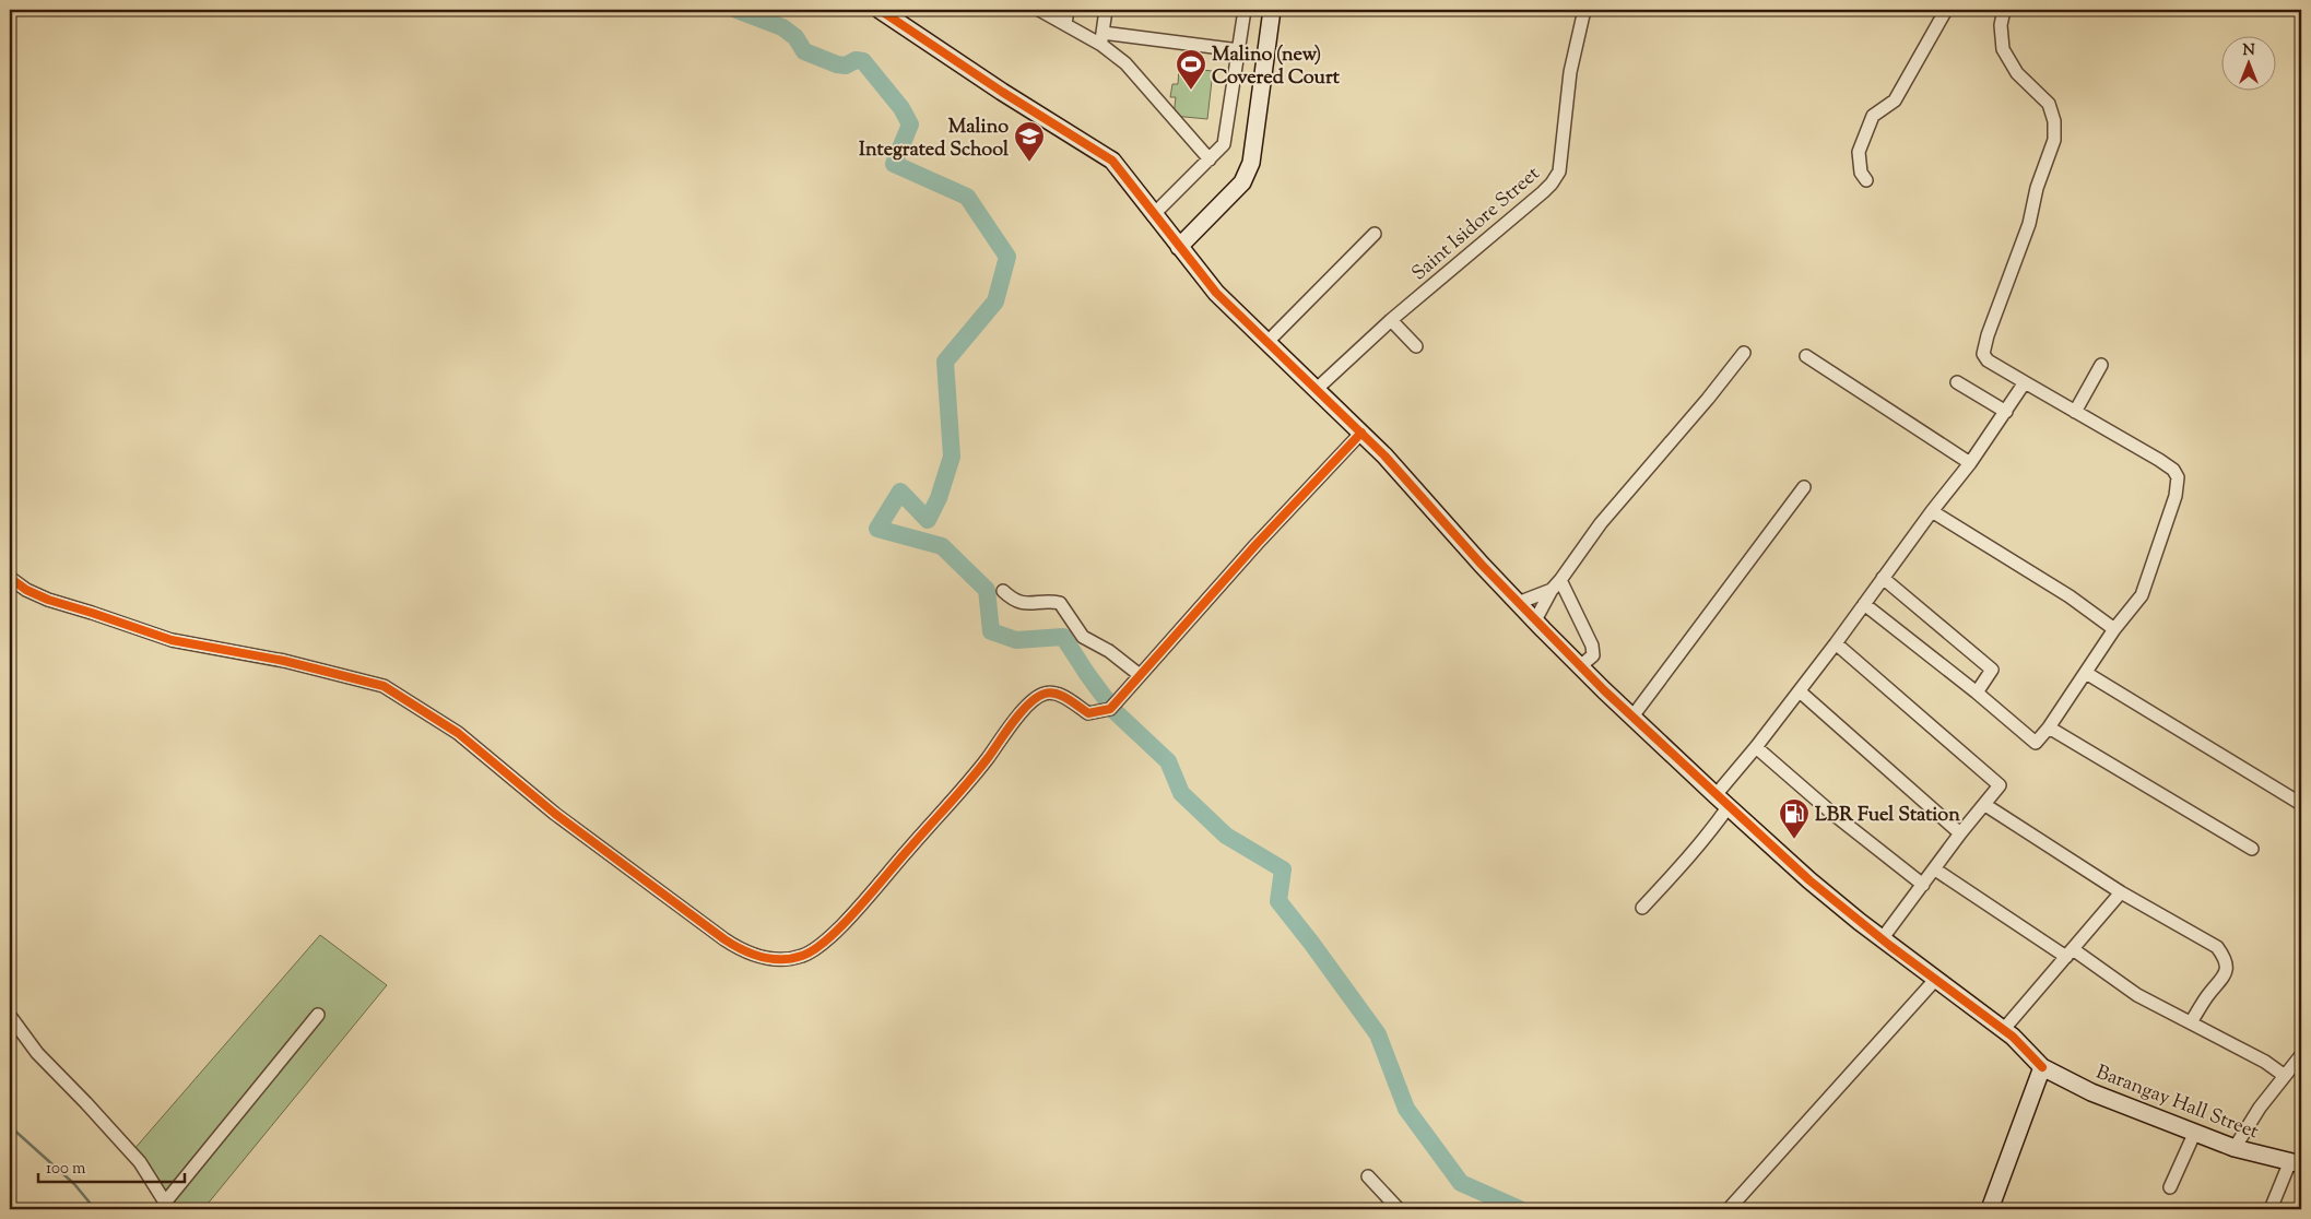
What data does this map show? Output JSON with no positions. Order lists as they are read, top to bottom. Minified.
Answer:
{"streets":{"street":["Saint Isidore Street","Barangay Hall Street"]},"places":{"sports":["Malino (new) Covered Court"],"school or university":["Malino Integrated School"],"fuel station":["LBR Fuel Station"]},"scale_bar":"100 m","north":"top"}
